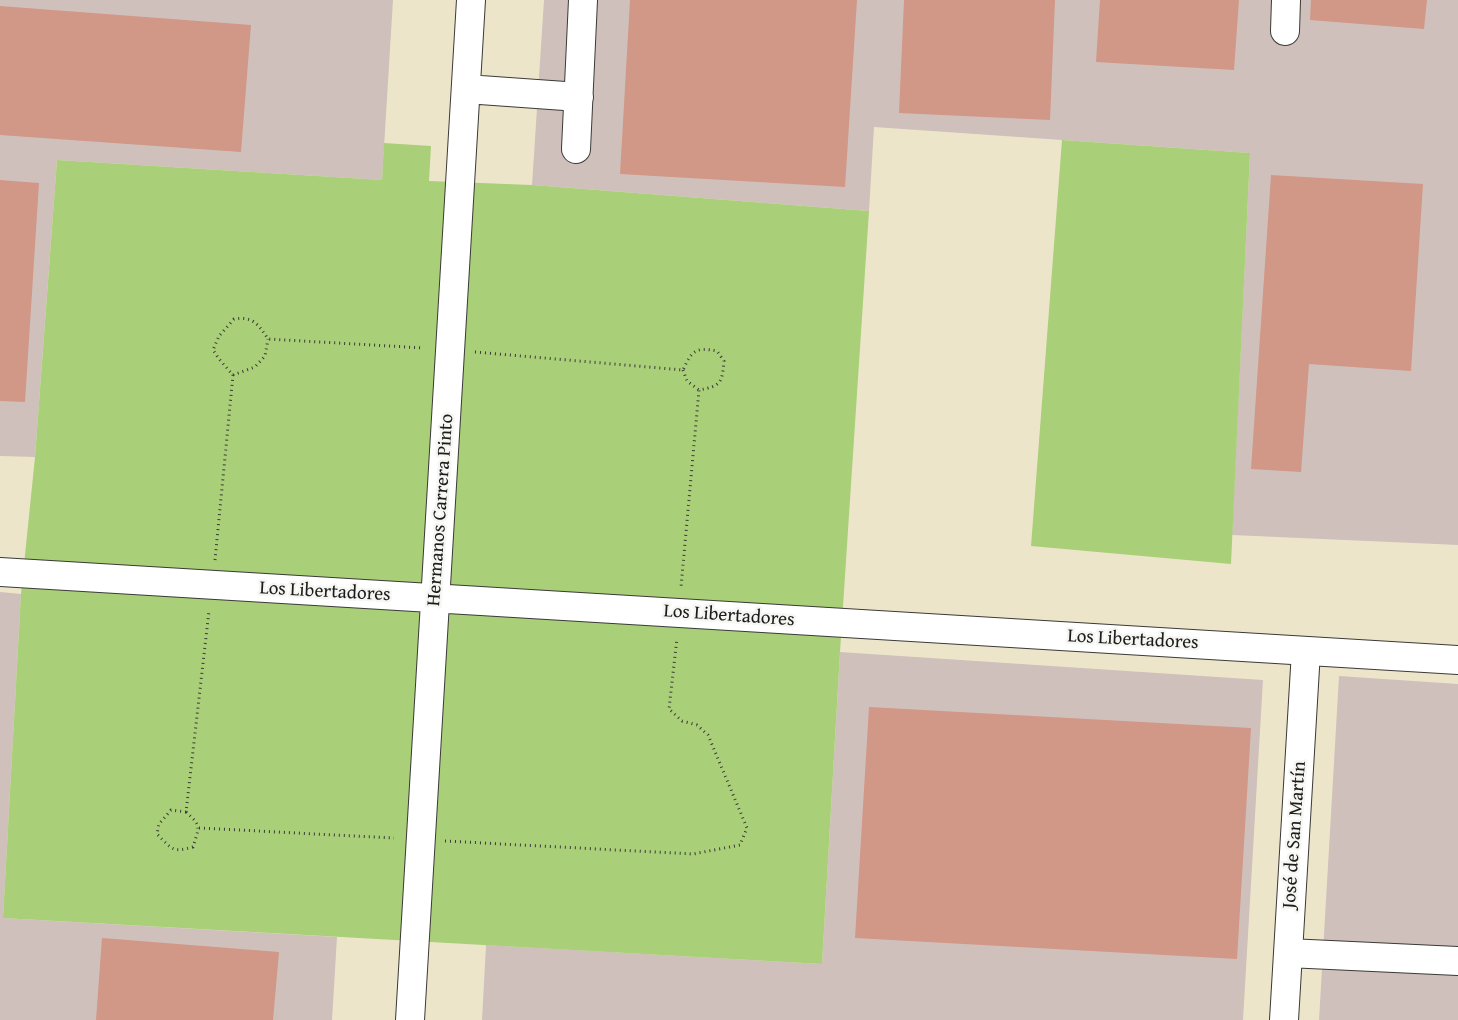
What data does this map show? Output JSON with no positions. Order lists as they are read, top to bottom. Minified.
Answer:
{"streets":{"street":["Hermanos Carrera Pinto","Los Libertadores","José de San Martín"]},"crossings":[["Hermanos Carrera Pinto","Los Libertadores"],["Los Libertadores","José de San Martín"]]}
